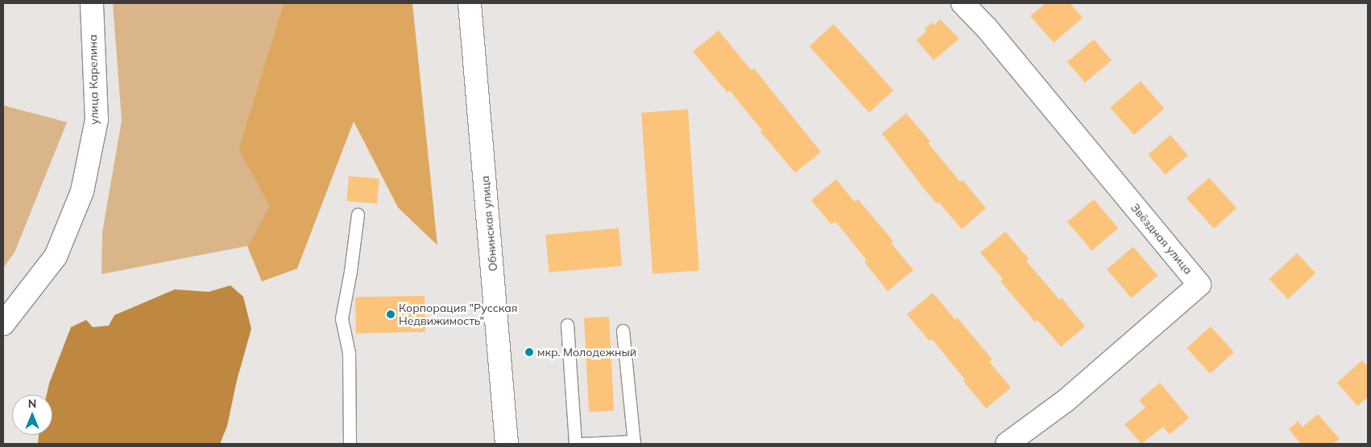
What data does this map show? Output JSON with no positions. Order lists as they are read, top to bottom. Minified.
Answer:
{"streets":{"street":["улица Карелина","Обнинская улица","Звёздная улица"]},"places":["Корпорация \"Русская Недвижимость\"","мкр. Молодежный"],"north":"top"}
